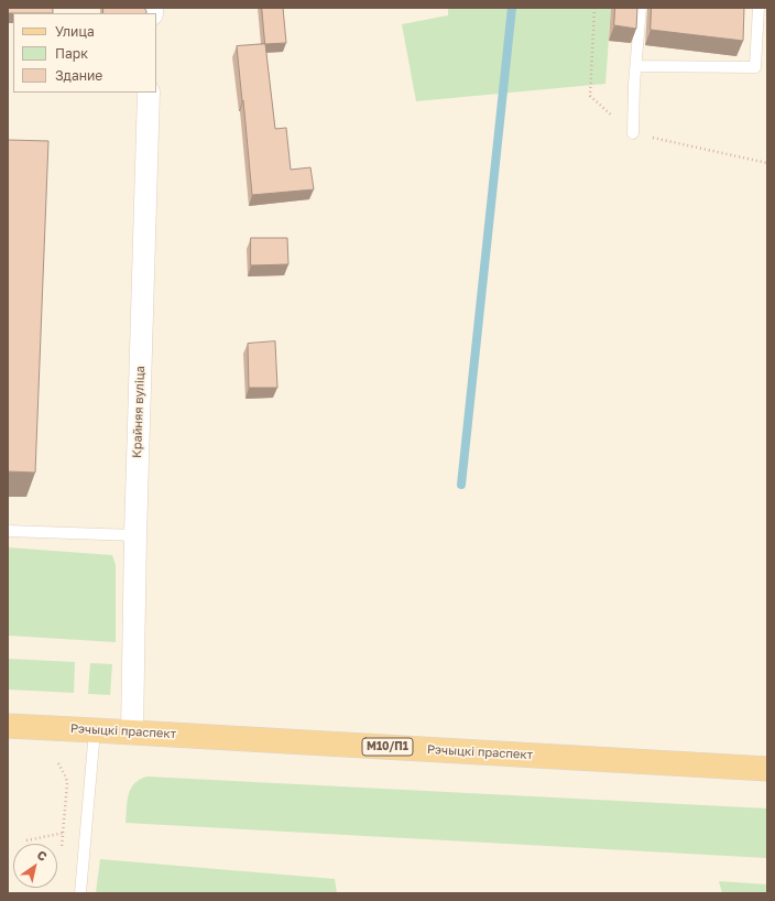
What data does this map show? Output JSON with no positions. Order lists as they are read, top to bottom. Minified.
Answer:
{"streets":{"main road":["Рэчыцкі праспект","М10/П1"],"street":["Крайняя вуліца"]},"crossings":[["Крайняя вуліца","Рэчыцкі праспект"]],"legend":["Улица","Парк","Здание"],"north":"top right"}
